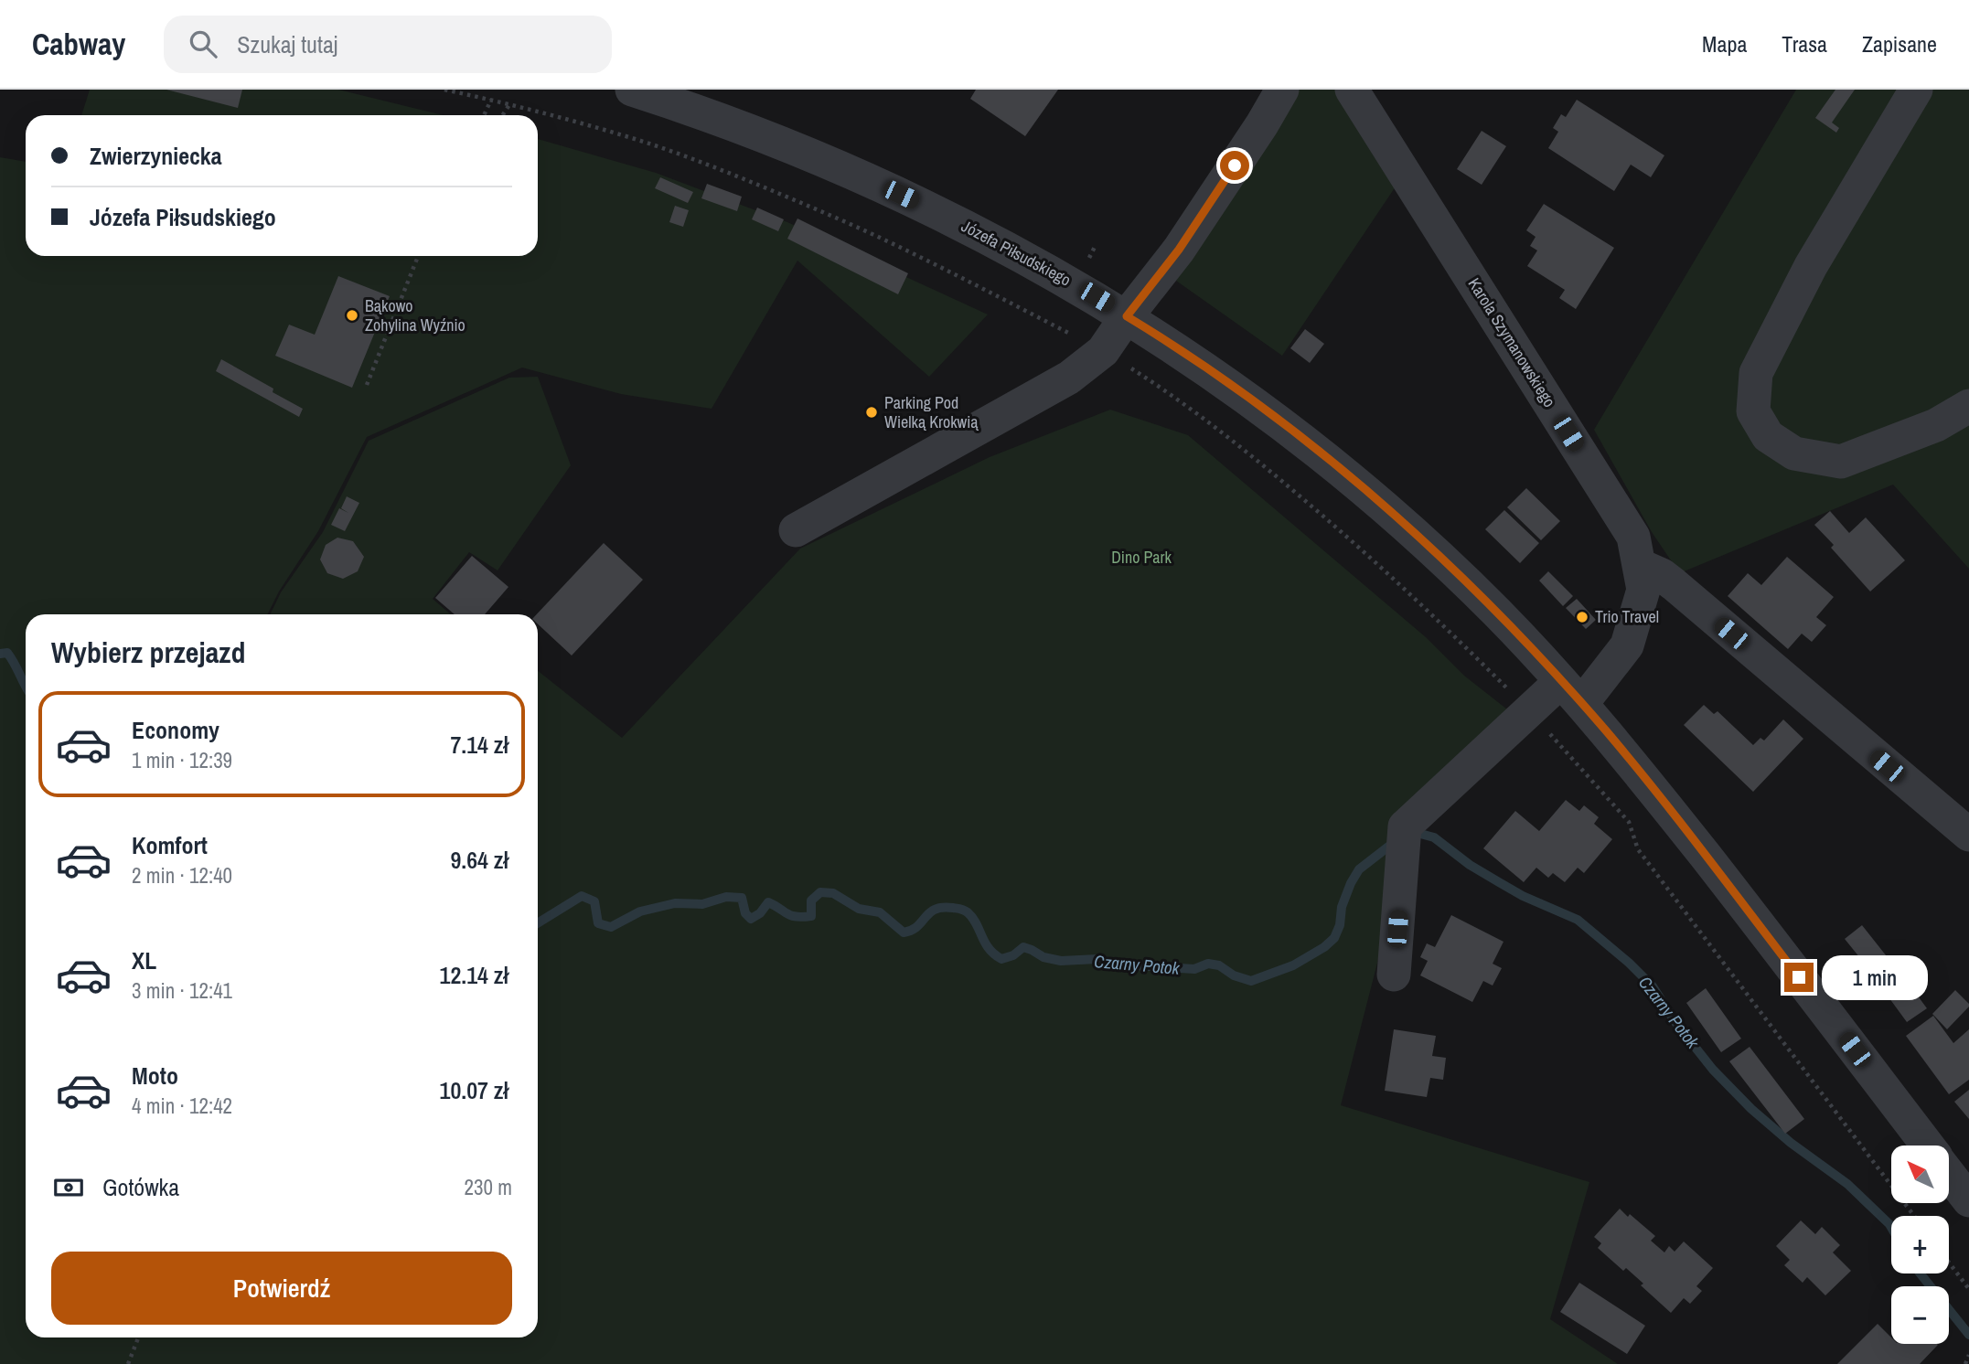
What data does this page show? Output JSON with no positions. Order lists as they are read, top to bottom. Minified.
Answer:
{"streets":{"street":["Józefa Piłsudskiego","Karola Szymanowskiego"]},"crossings":[["Józefa Piłsudskiego","Karola Szymanowskiego"]],"water":["Czarny Potok"],"parks":["Dino Park"],"places":["Bąkowo Zohylina Wyźnio","Parking Pod Wielką Krokwią","Trio Travel"],"north":"top left","page":{"header":"Cabway","search":"Szukaj tutaj","nav":["Mapa","Trasa","Zapisane"],"banner":["Zwierzyniecka","Józefa Piłsudskiego"],"heading":"Wybierz przejazd","list":[{"name":"Economy","note":"1 min · 12:39","value":"7.14 zł"},{"name":"Komfort","note":"2 min · 12:40","value":"9.64 zł"},{"name":"XL","note":"3 min · 12:41","value":"12.14 zł"},{"name":"Moto","note":"4 min · 12:42","value":"10.07 zł"}],"bubble":"1 min","map_buttons":["+","−"],"pay":["Gotówka","230 m"],"buttons":"Potwierdź"}}
